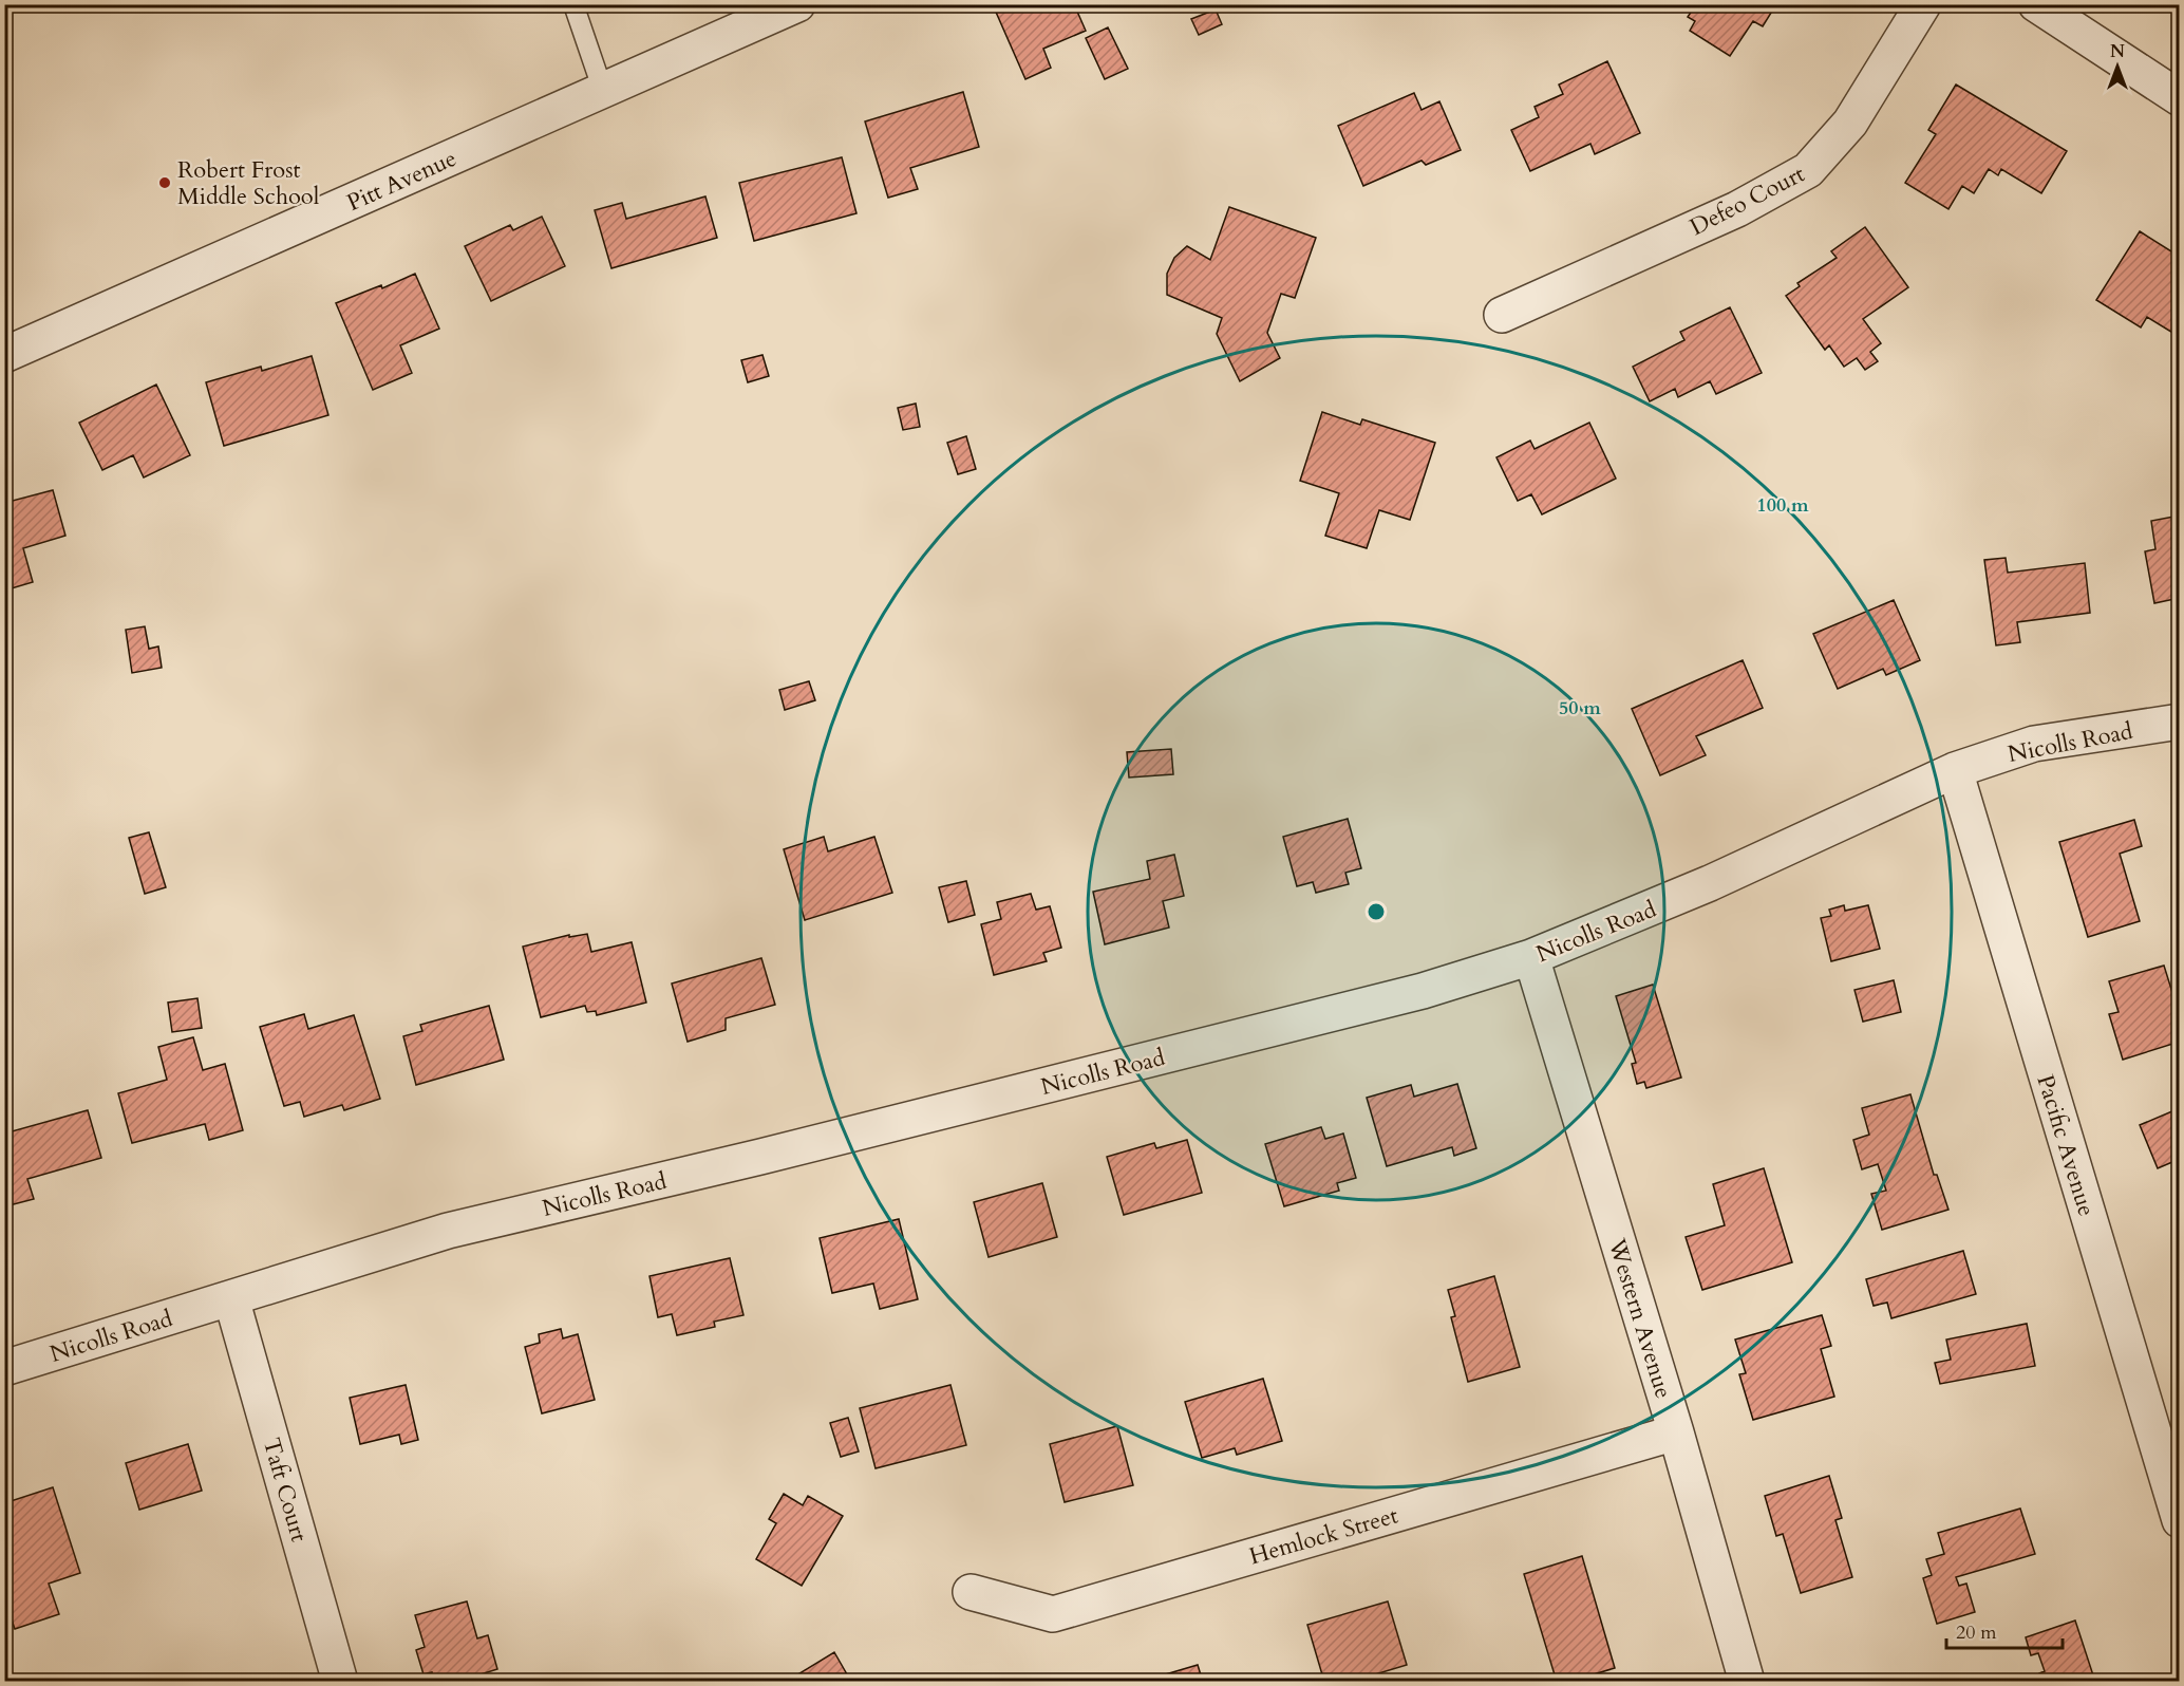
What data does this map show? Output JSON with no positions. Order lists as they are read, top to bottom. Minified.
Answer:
{"streets":{"street":["Pitt Avenue","Defeo Court","Nicolls Road","Pacific Avenue","Western Avenue","Taft Court","Hemlock Street"]},"crossings":[["Nicolls Road","Pacific Avenue"],["Nicolls Road","Western Avenue"],["Nicolls Road","Taft Court"],["Western Avenue","Hemlock Street"]],"places":["Robert Frost Middle School"],"scale_bar":"20 m","north":"top","rings":["100 m","50 m"]}
